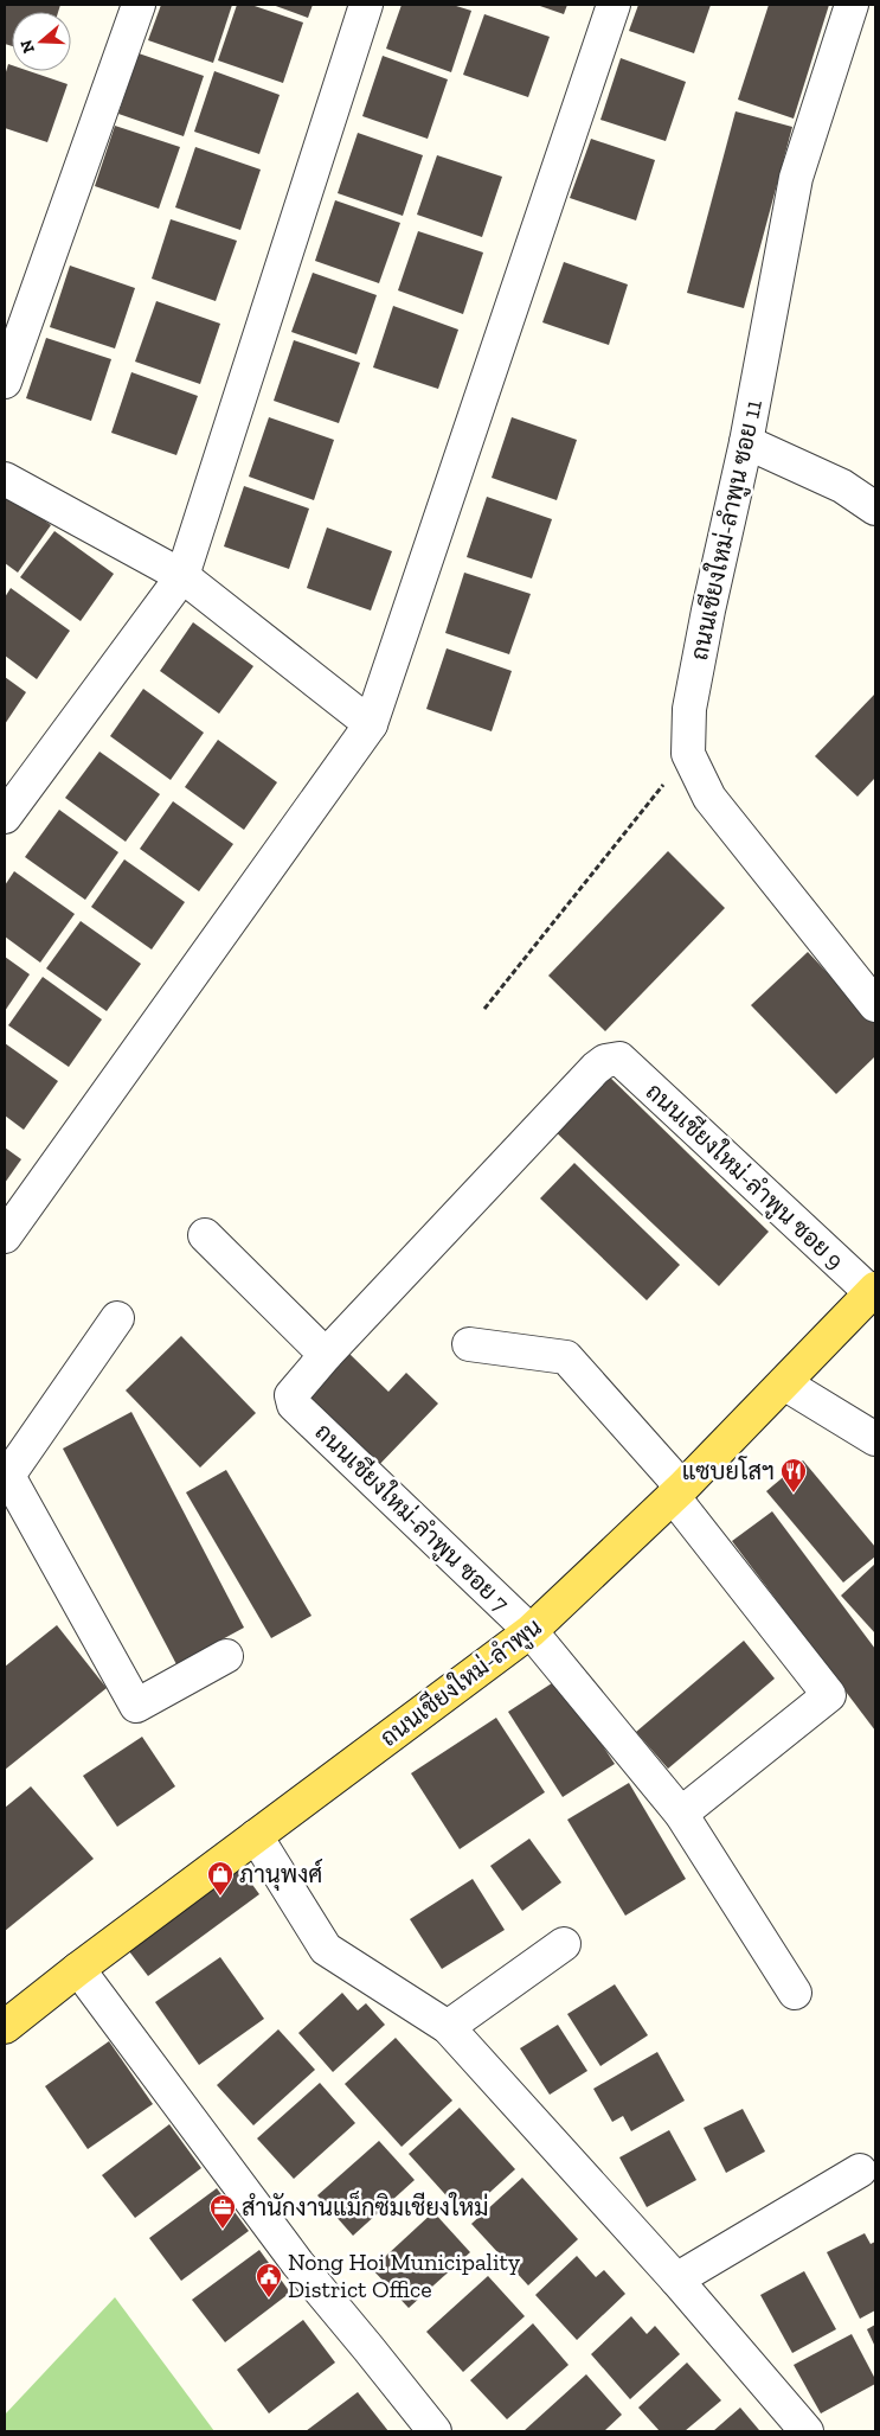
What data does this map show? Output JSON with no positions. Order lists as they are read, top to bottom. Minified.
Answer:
{"streets":{"main road":["ถนนเชียงใหม่-ลำพูน"],"street":["ถนนเชียงใหม่-ลำพูน ซอย 11","ถนนเชียงใหม่-ลำพูน ซอย 9","ถนนเชียงใหม่-ลำพูน ซอย 7"]},"crossings":[["ถนนเชียงใหม่-ลำพูน ซอย 9","ถนนเชียงใหม่-ลำพูน ซอย 7"],["ถนนเชียงใหม่-ลำพูน ซอย 9","ถนนเชียงใหม่-ลำพูน"],["ถนนเชียงใหม่-ลำพูน ซอย 7","ถนนเชียงใหม่-ลำพูน"]],"places":{"restaurant":["แซบยโสฯ"],"shop":["ภานุพงศ์"],"office":["สำนักงานแม็กซิมเชียงใหม่"],"public building":["Nong Hoi Municipality District Office"]},"north":"left"}
